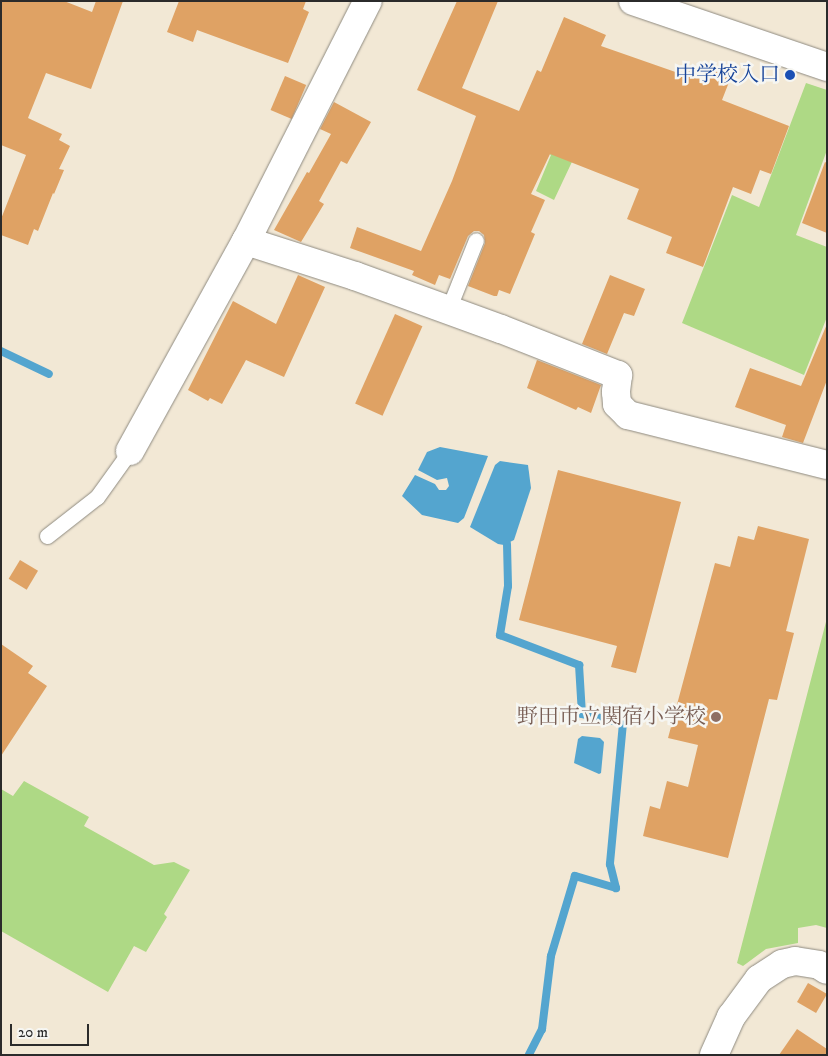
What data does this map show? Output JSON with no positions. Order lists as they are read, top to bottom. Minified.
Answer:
{"places":["中学校入口","野田市立関宿小学校"],"scale_bar":"20 m"}
